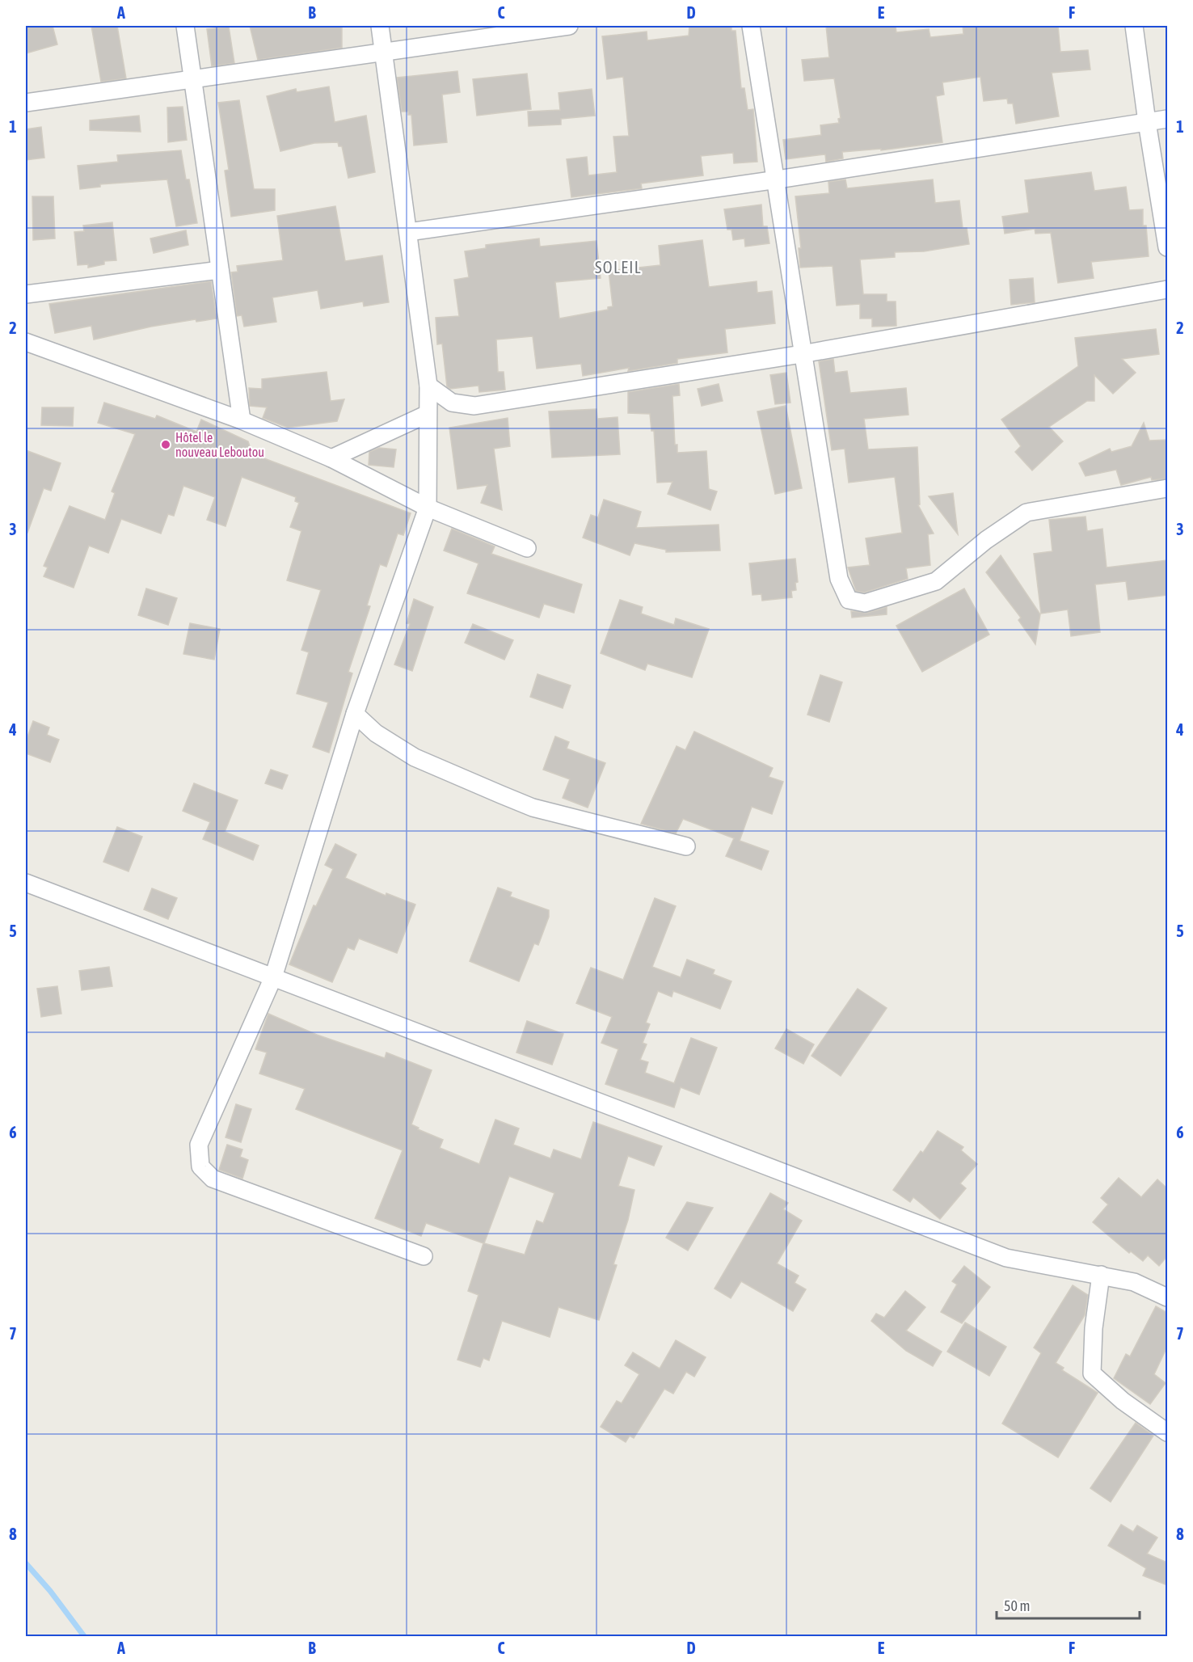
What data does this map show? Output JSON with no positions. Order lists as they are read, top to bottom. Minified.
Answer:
{"districts":["SOLEIL"],"places":["Hôtel le nouveau Leboutou"],"scale_bar":"50 m","grid":{"columns":["A","B","C","D","E","F"],"rows":["1","2","3","4","5","6","7","8"]}}
